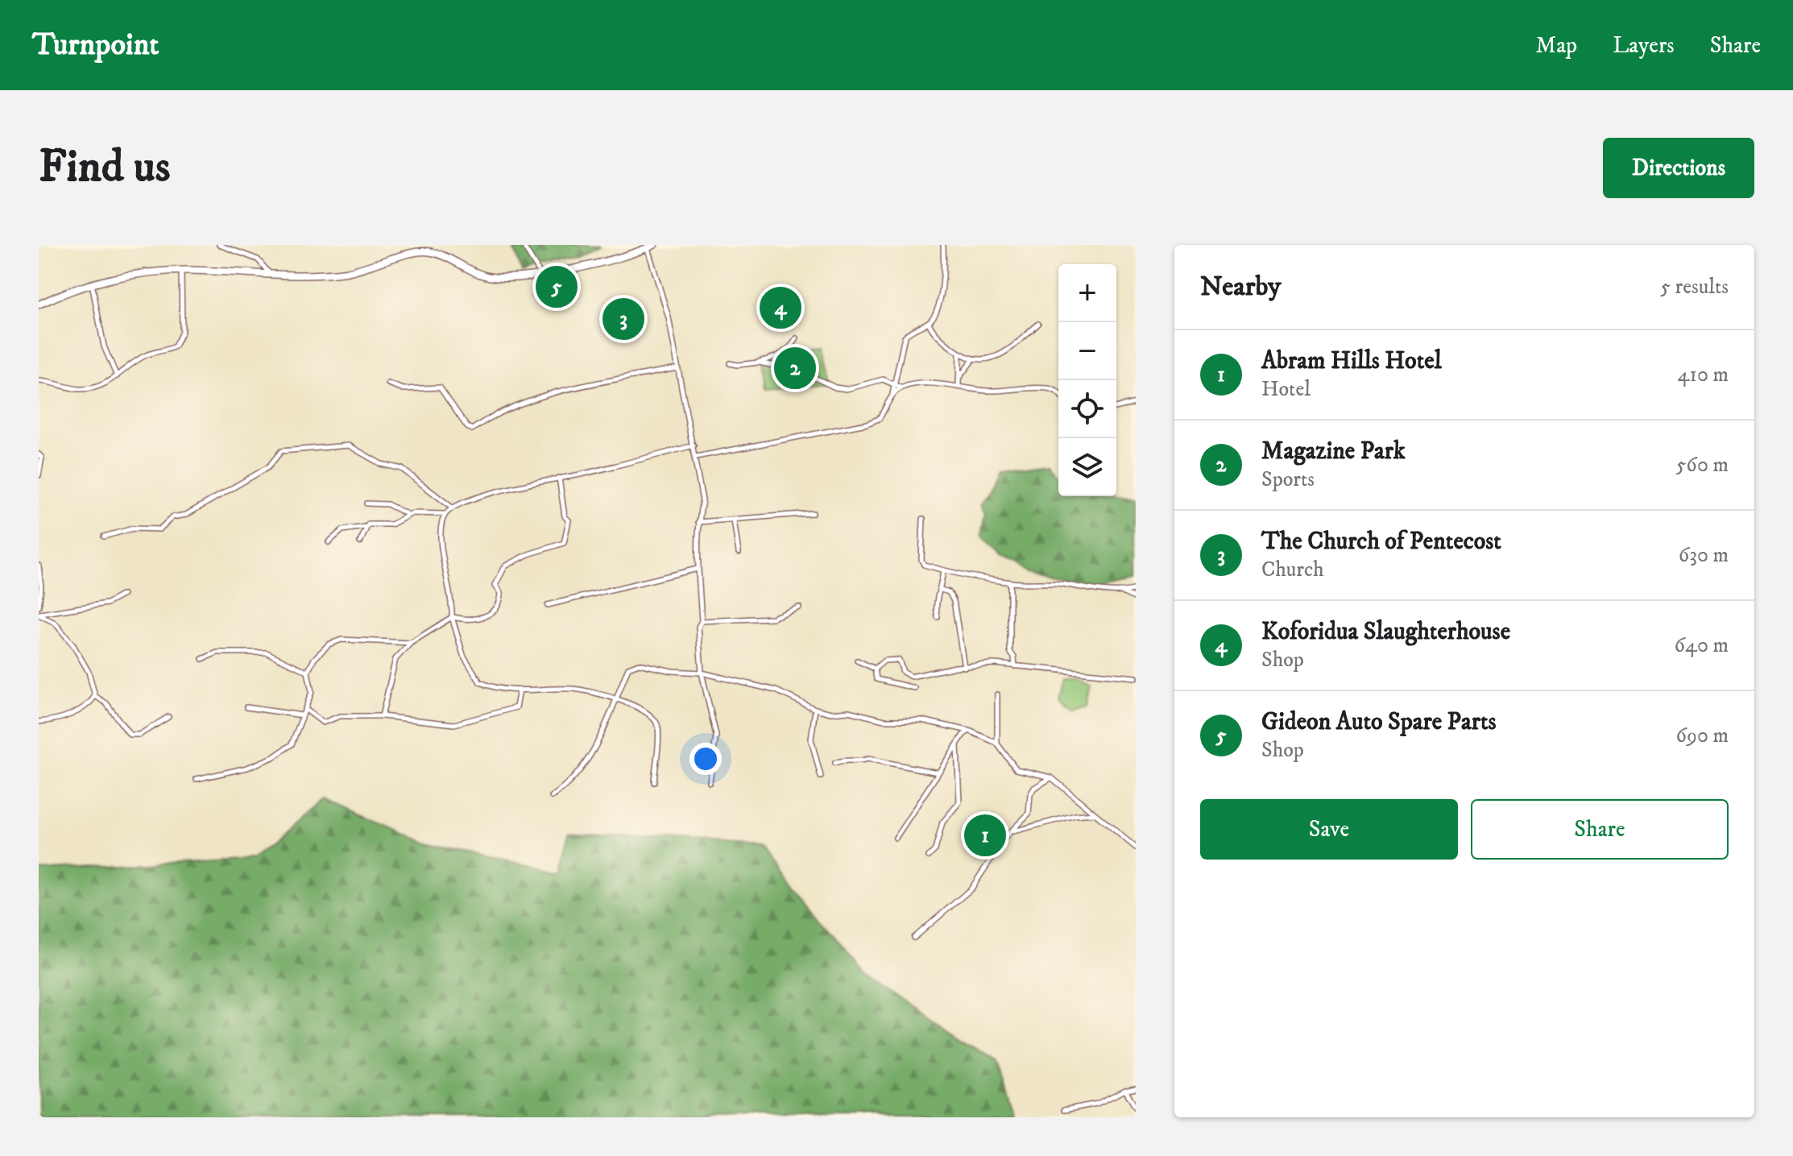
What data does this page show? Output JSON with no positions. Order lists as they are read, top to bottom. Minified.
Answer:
{"page":{"header":"Turnpoint","nav":["Map","Layers","Share"],"buttons":["Directions",["Save","Share"]],"title":"Find us","heading":["Nearby","5 results"],"pins":["5","4","3","2","1"],"map_buttons":["+","−"],"list":[{"mark":"1","name":"Abram Hills Hotel","note":"Hotel","value":"410 m"},{"mark":"2","name":"Magazine Park","note":"Sports","value":"560 m"},{"mark":"3","name":"The Church of Pentecost","note":"Church","value":"630 m"},{"mark":"4","name":"Koforidua Slaughterhouse","note":"Shop","value":"640 m"},{"mark":"5","name":"Gideon Auto Spare Parts","note":"Shop","value":"690 m"}]}}
